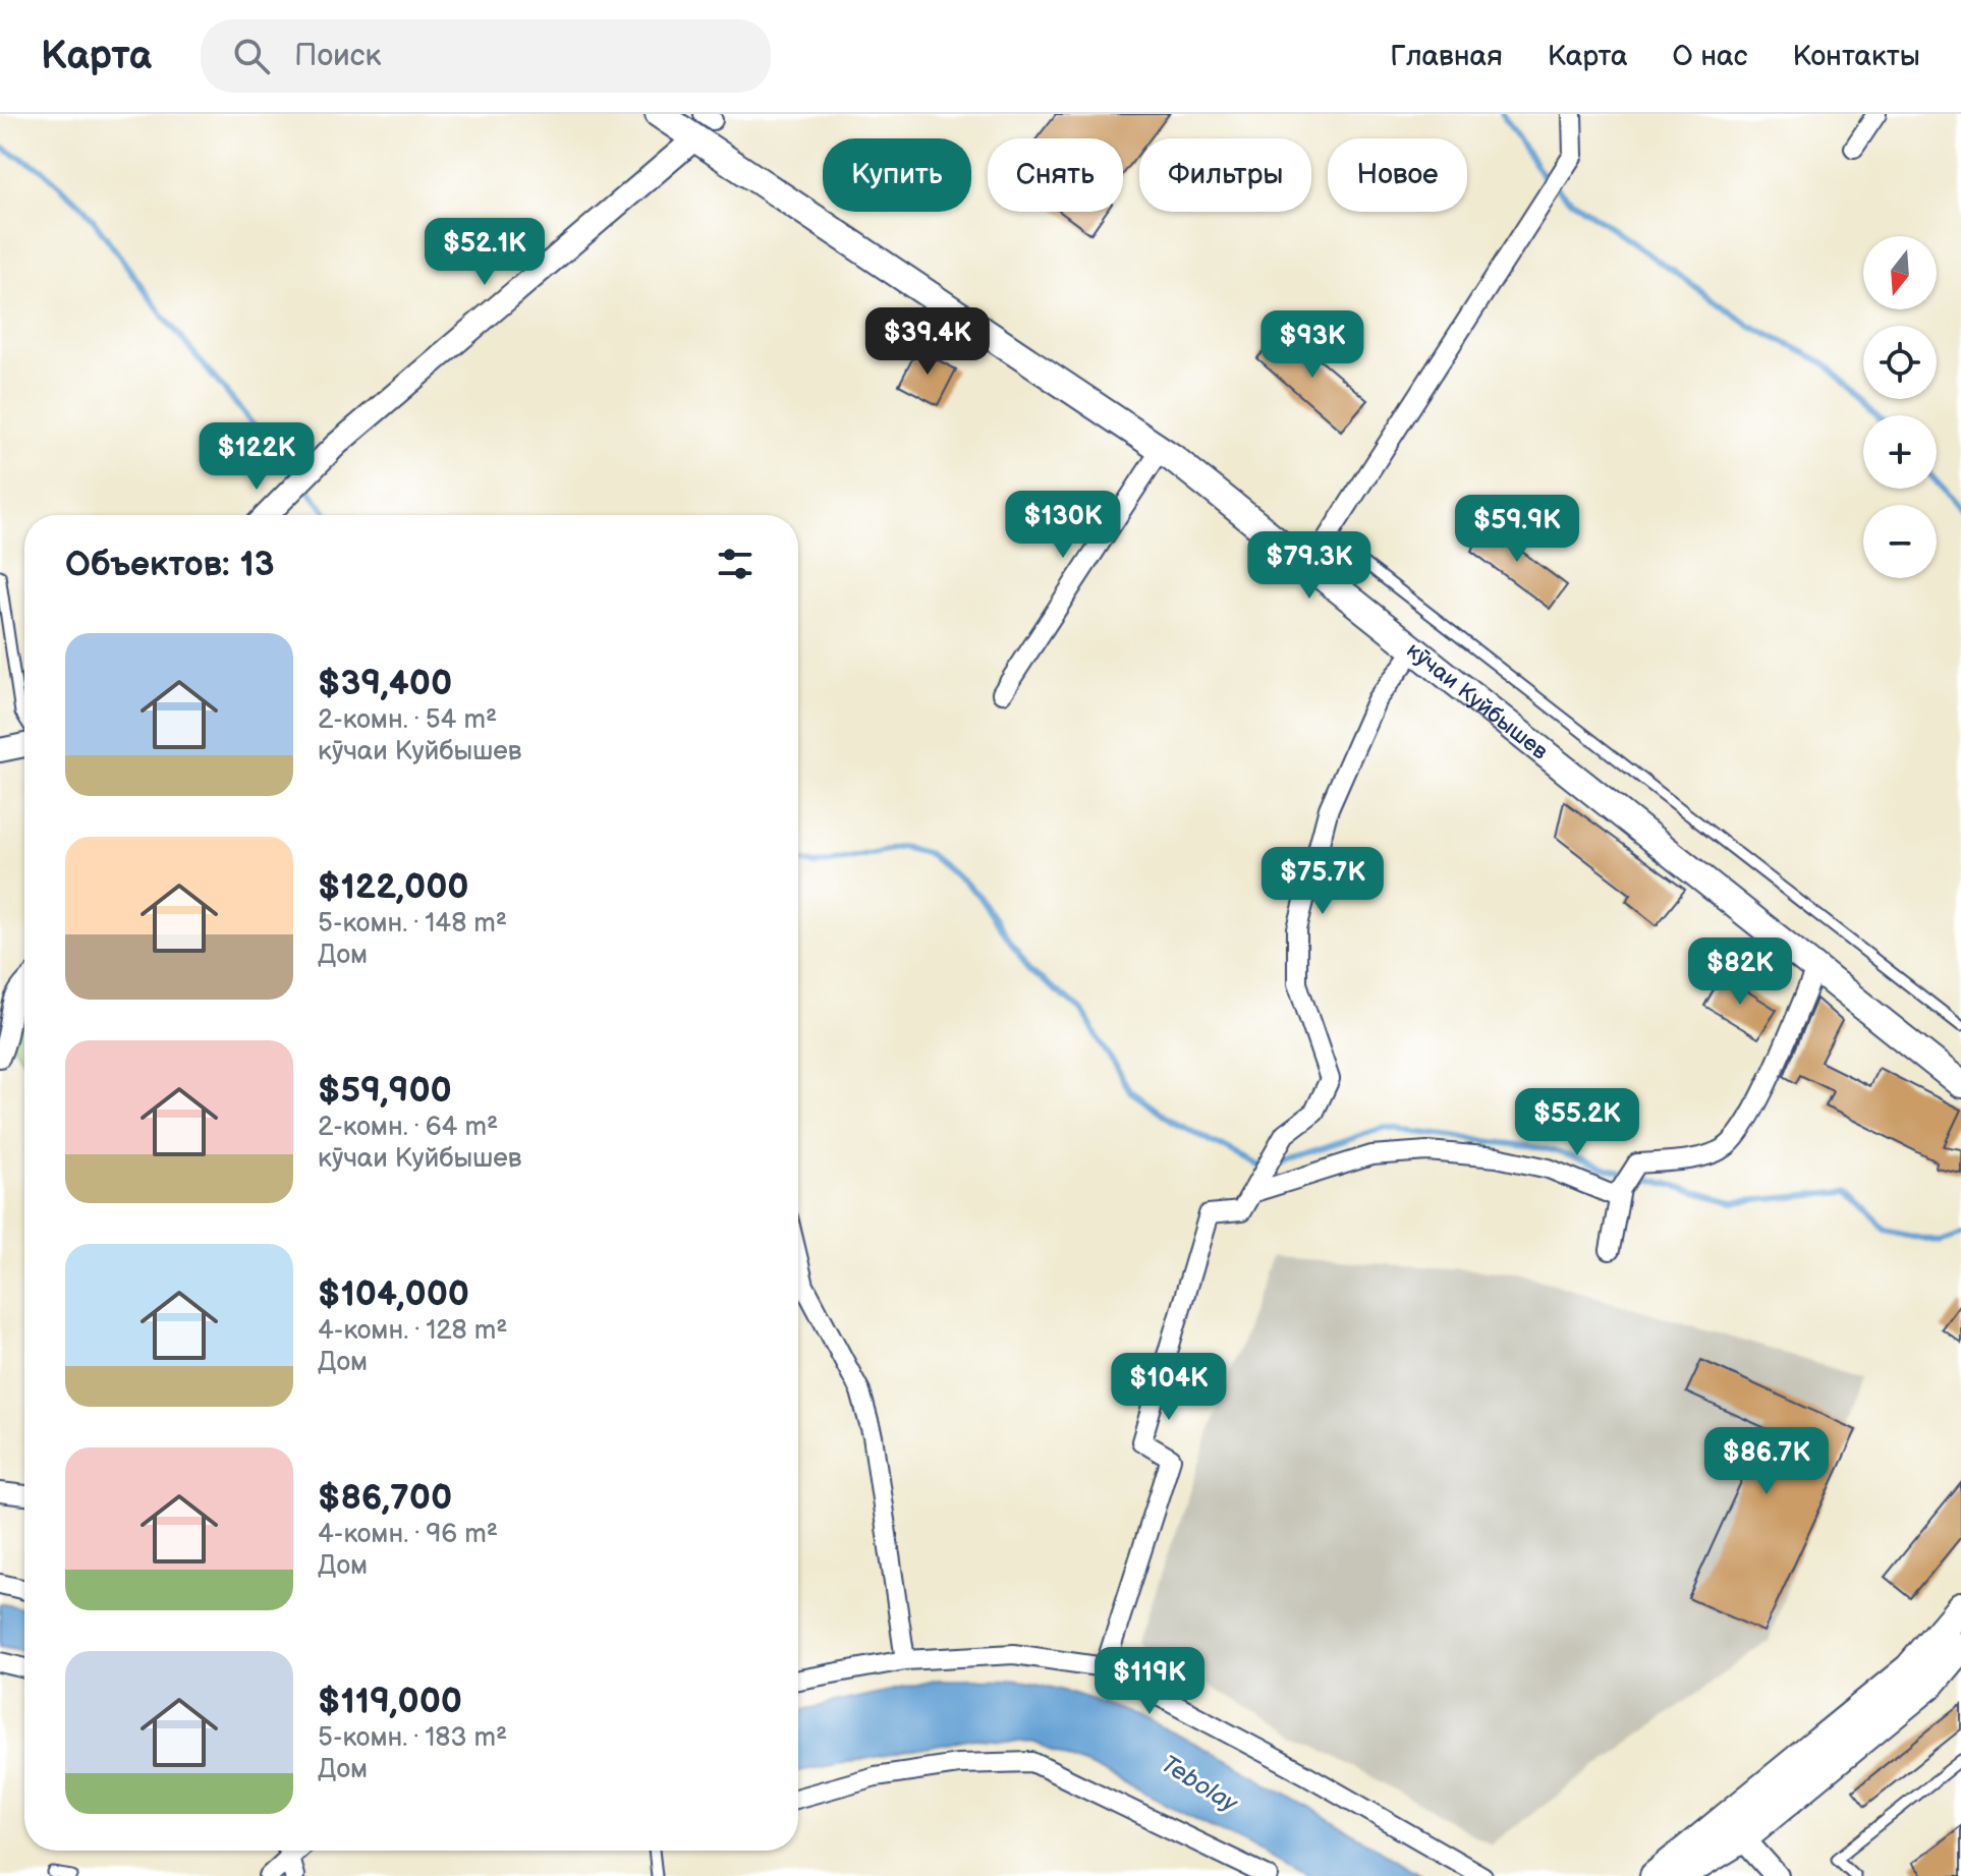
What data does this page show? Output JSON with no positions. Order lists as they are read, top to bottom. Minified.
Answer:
{"streets":{"main road":["кӯчаи Куйбышев"]},"water":["Tebolay"],"north":"bottom","page":{"header":"Карта","search":"Поиск","nav":["Главная","Карта","О нас","Контакты"],"chip":["Купить","Снять","Фильтры","Новое"],"price":["$52.1K","$39.4K","$93K","$122K","$130K","$59.9K","$79.3K","$75.7K","$82K","$55.2K","$104K","$86.7K","$119K"],"map_buttons":["+","−"],"heading":"Объектов: 13","list":[{"name":"$39,400","note":"2-комн. · 54 m² · кӯчаи Куйбышев"},{"name":"$122,000","note":"5-комн. · 148 m² · Дом"},{"name":"$59,900","note":"2-комн. · 64 m² · кӯчаи Куйбышев"},{"name":"$104,000","note":"4-комн. · 128 m² · Дом"},{"name":"$86,700","note":"4-комн. · 96 m² · Дом"},{"name":"$119,000","note":"5-комн. · 183 m² · Дом"}]}}
